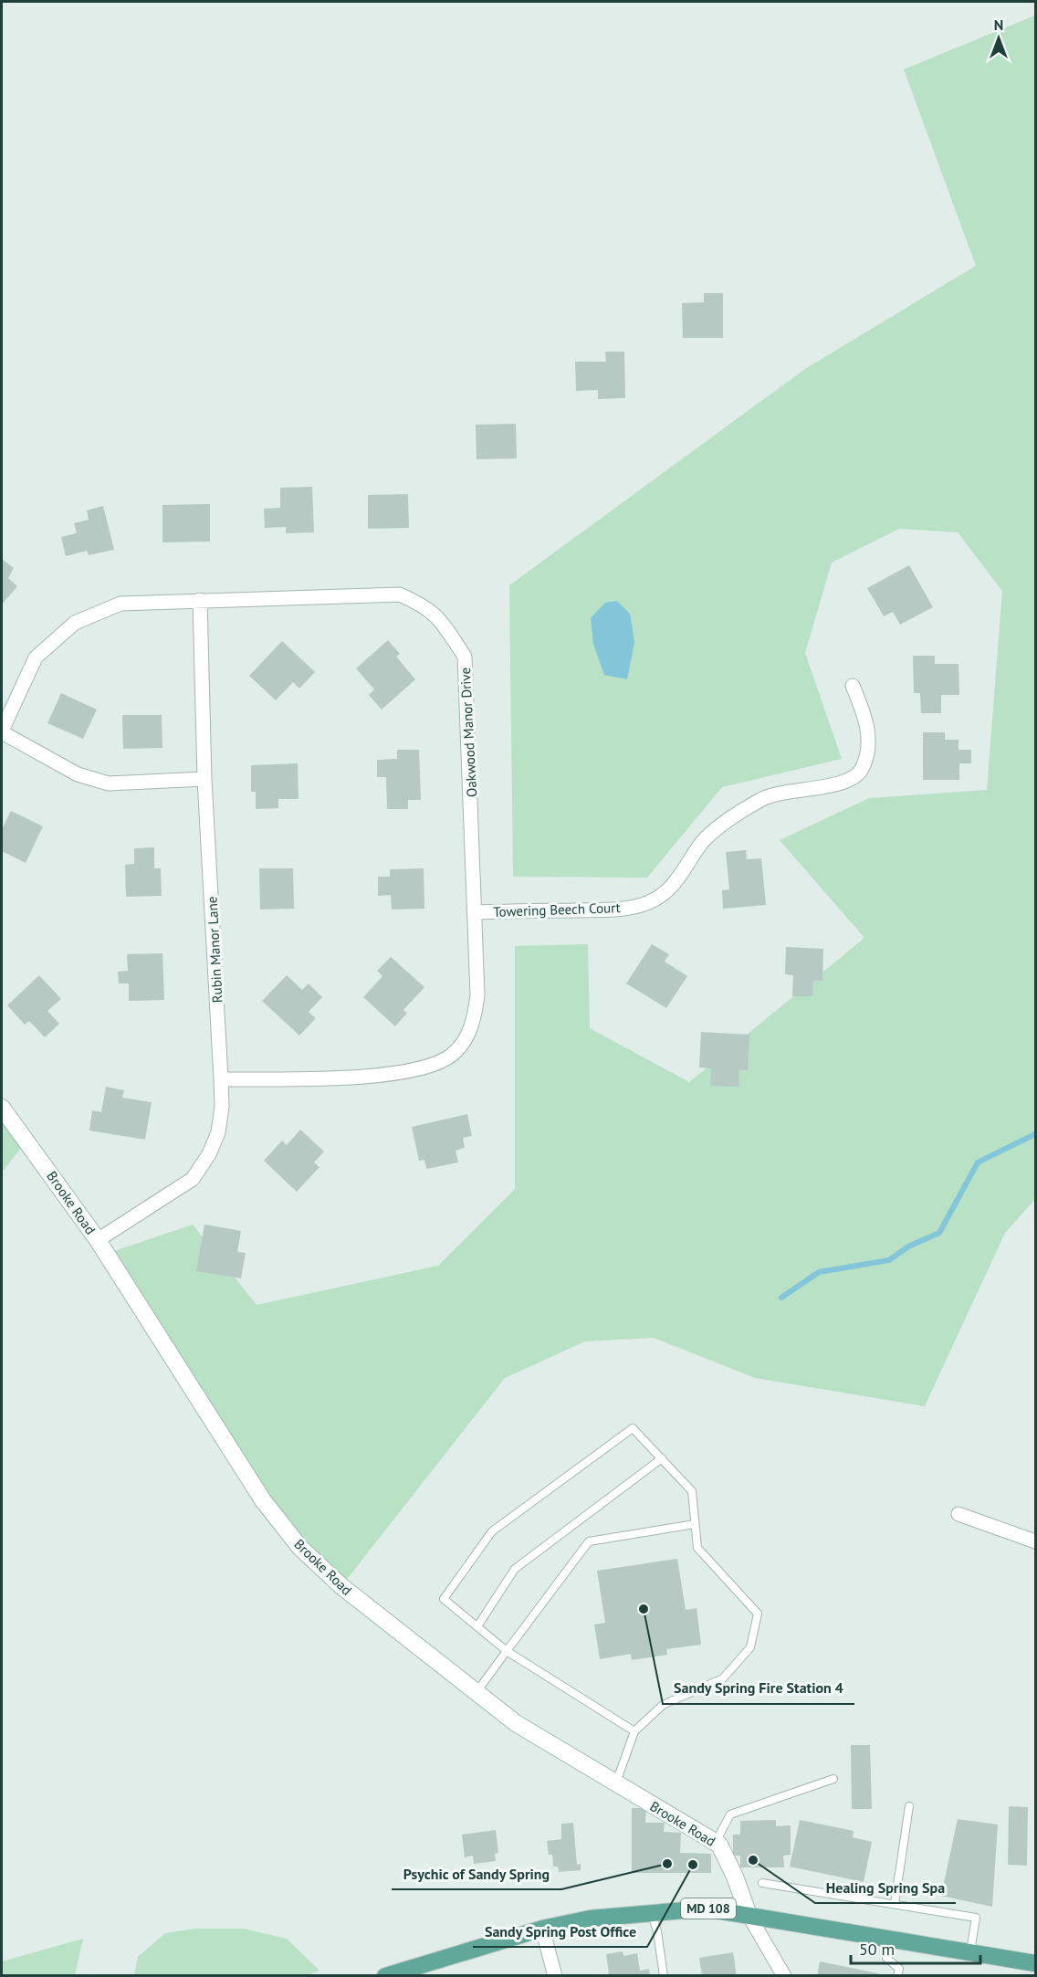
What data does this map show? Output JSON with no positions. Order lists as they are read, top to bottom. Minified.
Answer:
{"streets":{"main road":["MD 108"],"street":["Oakwood Manor Drive","Towering Beech Court","Rubin Manor Lane","Brooke Road"]},"crossings":[["Oakwood Manor Drive","Towering Beech Court"],["Oakwood Manor Drive","Rubin Manor Lane"],["Rubin Manor Lane","Brooke Road"],["Brooke Road","MD 108"]],"places":["Sandy Spring Fire Station 4","Healing Spring Spa","Psychic of Sandy Spring","Sandy Spring Post Office"],"scale_bar":"50 m","north":"top"}
